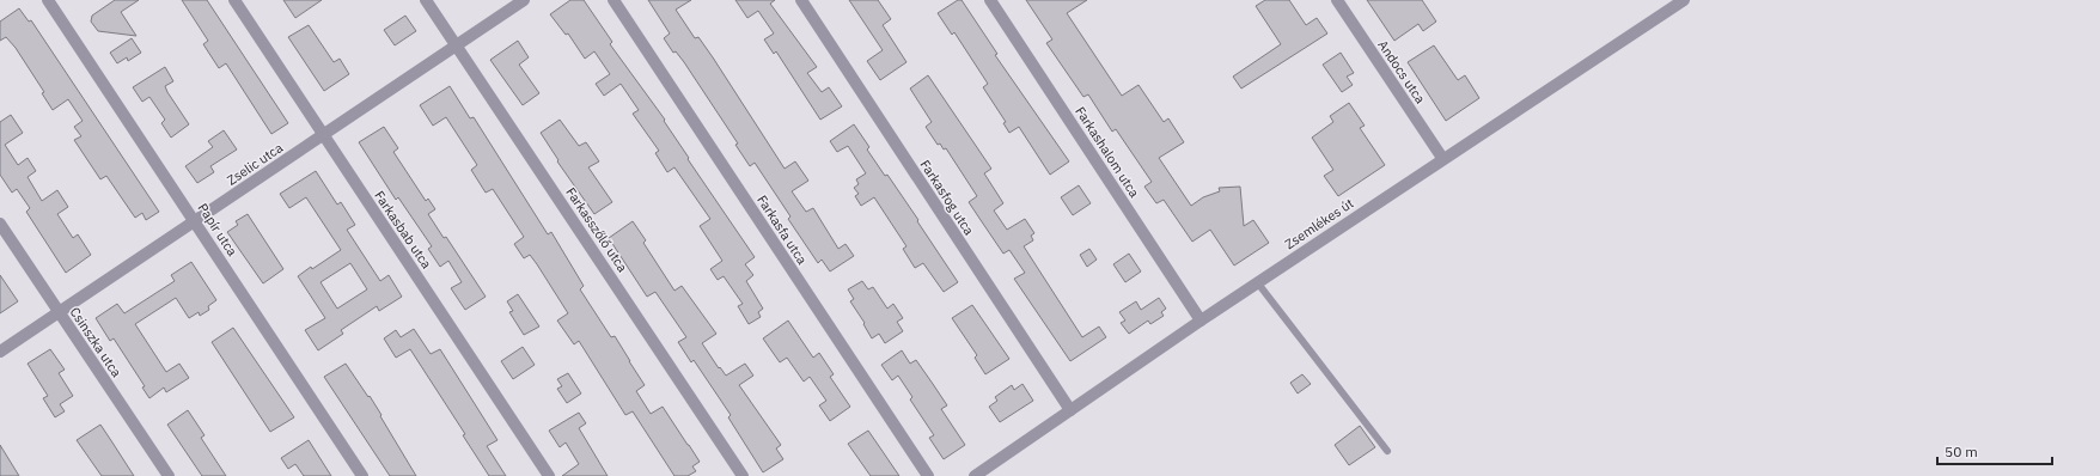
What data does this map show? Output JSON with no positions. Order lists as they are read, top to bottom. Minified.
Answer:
{"streets":{"street":["Andocs utca","Farkashalom utca","Zselic utca","Farkasfog utca","Zsemlékes út","Papír utca","Farkasbab utca","Farkasszőlő utca","Farkasfa utca","Csinszka utca"]},"crossings":[["Andocs utca","Zsemlékes út"],["Farkashalom utca","Zsemlékes út"],["Zselic utca","Papír utca"],["Zselic utca","Farkasbab utca"],["Zselic utca","Farkasszőlő utca"],["Zselic utca","Csinszka utca"],["Farkasfog utca","Zsemlékes út"]],"scale_bar":"50 m"}
